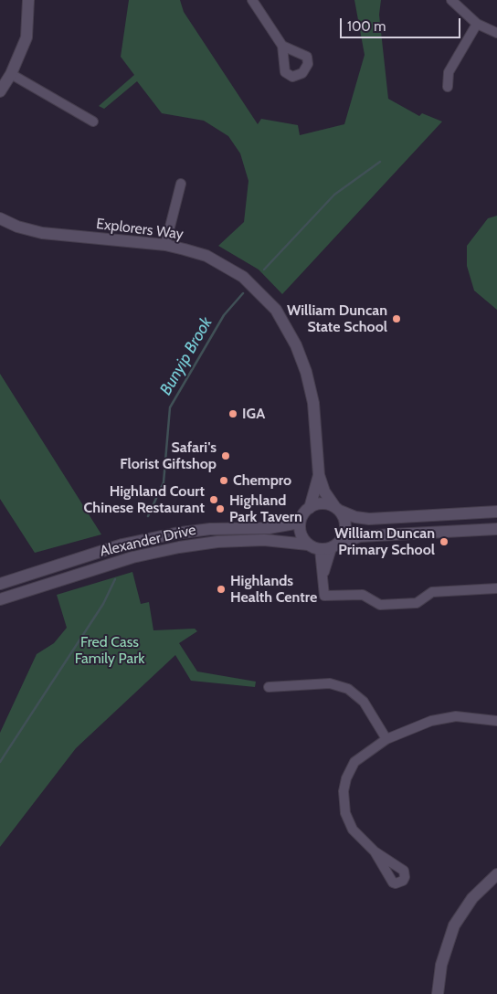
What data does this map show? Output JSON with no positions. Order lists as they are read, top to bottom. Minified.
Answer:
{"streets":{"main road":["Explorers Way","Alexander Drive"]},"crossings":[["Explorers Way","Alexander Drive"]],"water":["Bunyip Brook"],"parks":["Fred Cass Family Park"],"places":["William Duncan State School","IGA","Safari's Florist Giftshop","Chempro","Highland Court Chinese Restaurant","Highland Park Tavern","William Duncan Primary School","Highlands Health Centre"],"scale_bar":"100 m"}
